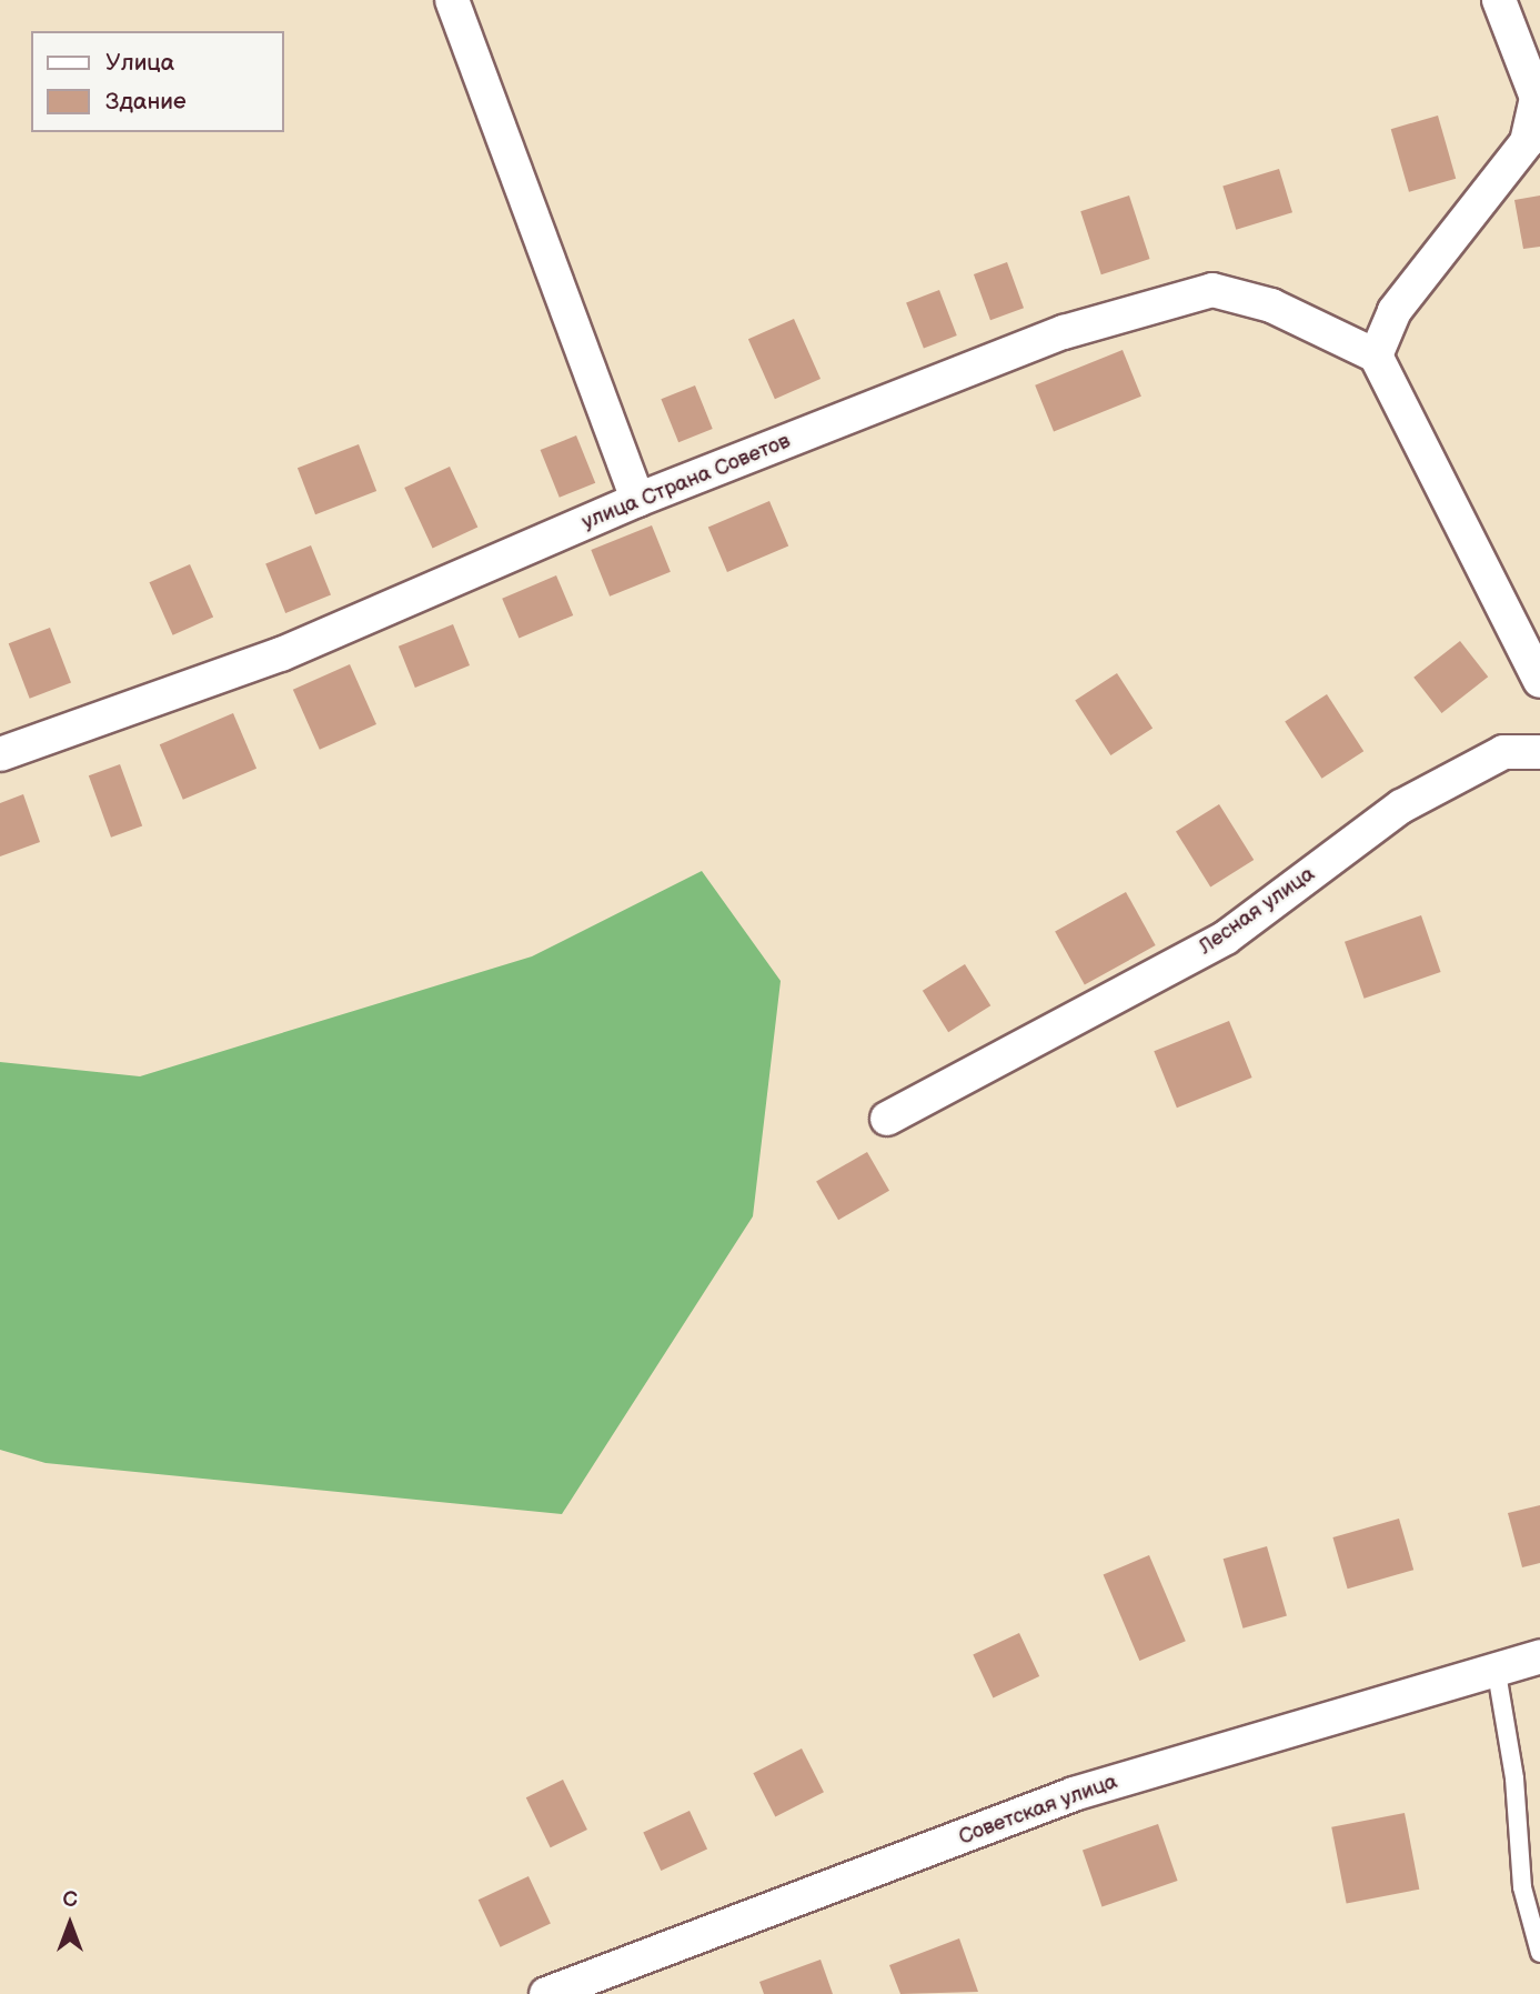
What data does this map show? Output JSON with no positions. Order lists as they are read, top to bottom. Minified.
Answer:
{"streets":{"street":["улица Страна Советов","Лесная улица","Советская улица"]},"legend":["Улица","Здание"],"north":"top"}
